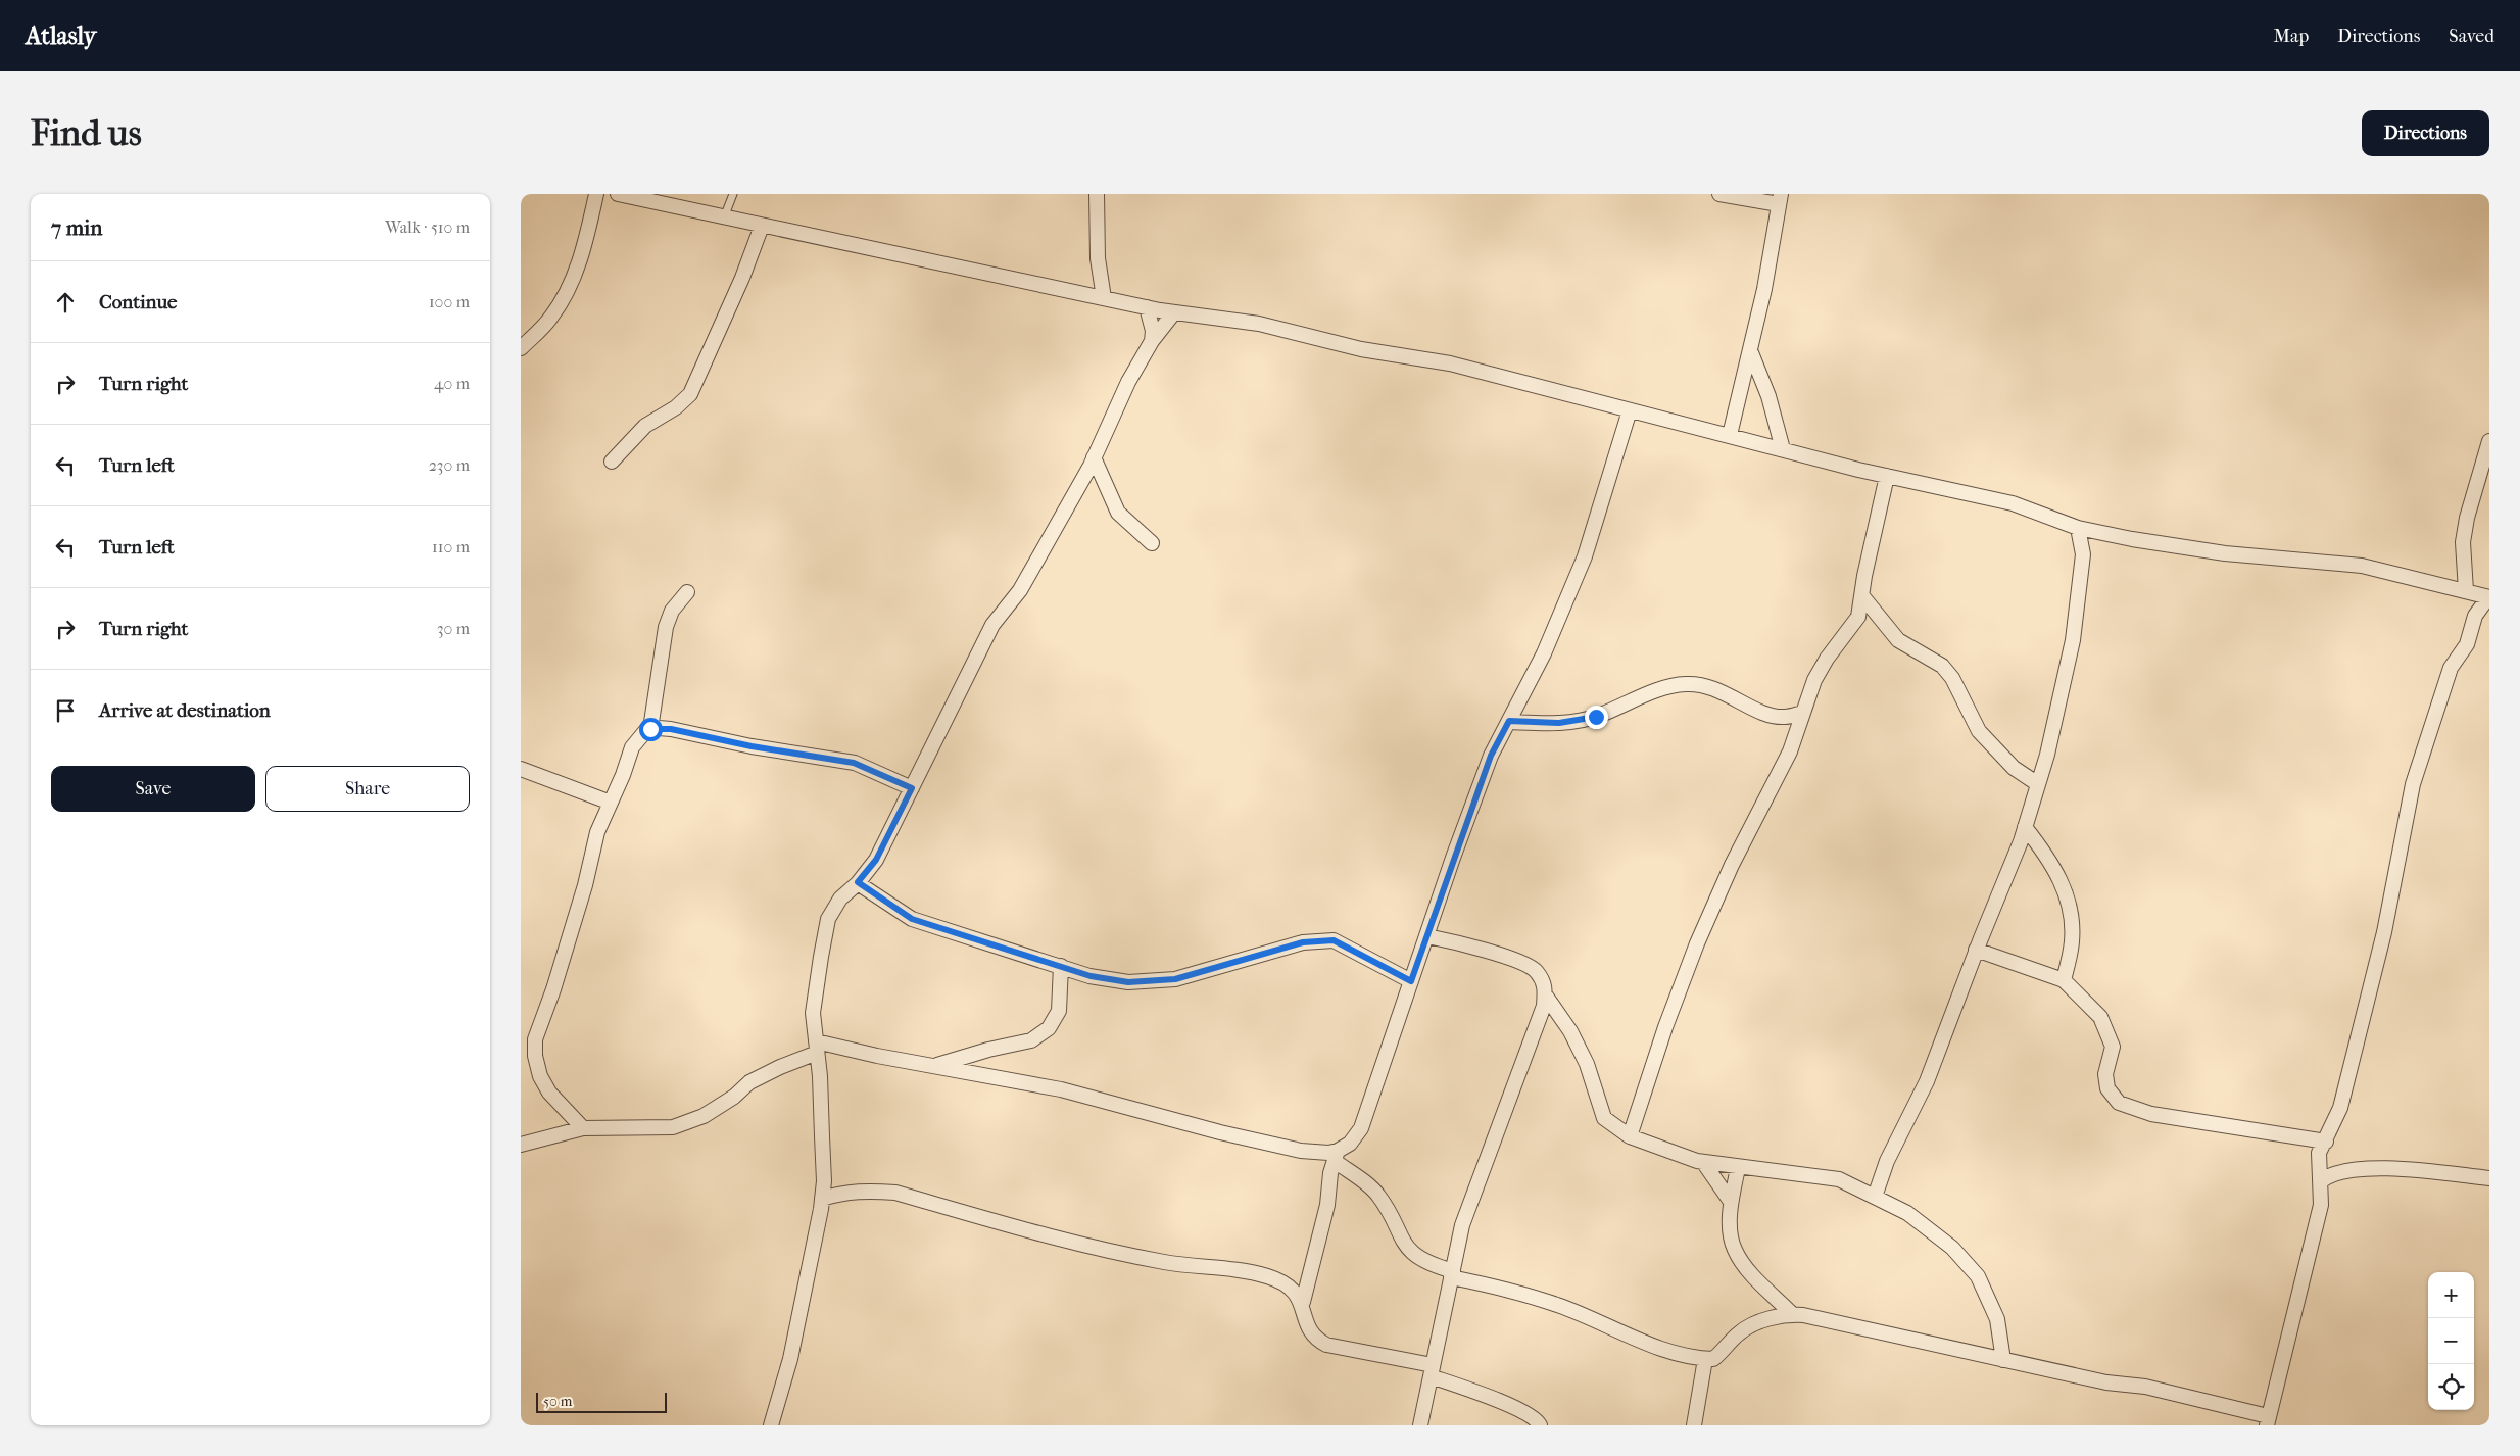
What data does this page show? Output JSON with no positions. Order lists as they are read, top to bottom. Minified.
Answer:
{"scale_bar":"50 m","page":{"header":"Atlasly","nav":["Map","Directions","Saved"],"buttons":["Directions",["Save","Share"]],"title":"Find us","heading":["7 min","Walk · 510 m"],"list":[["Continue","100 m"],["Turn right","40 m"],["Turn left","230 m"],["Turn left","110 m"],["Turn right","30 m"],"Arrive at destination"],"map_buttons":["+","−"],"scale":"50 m"}}
